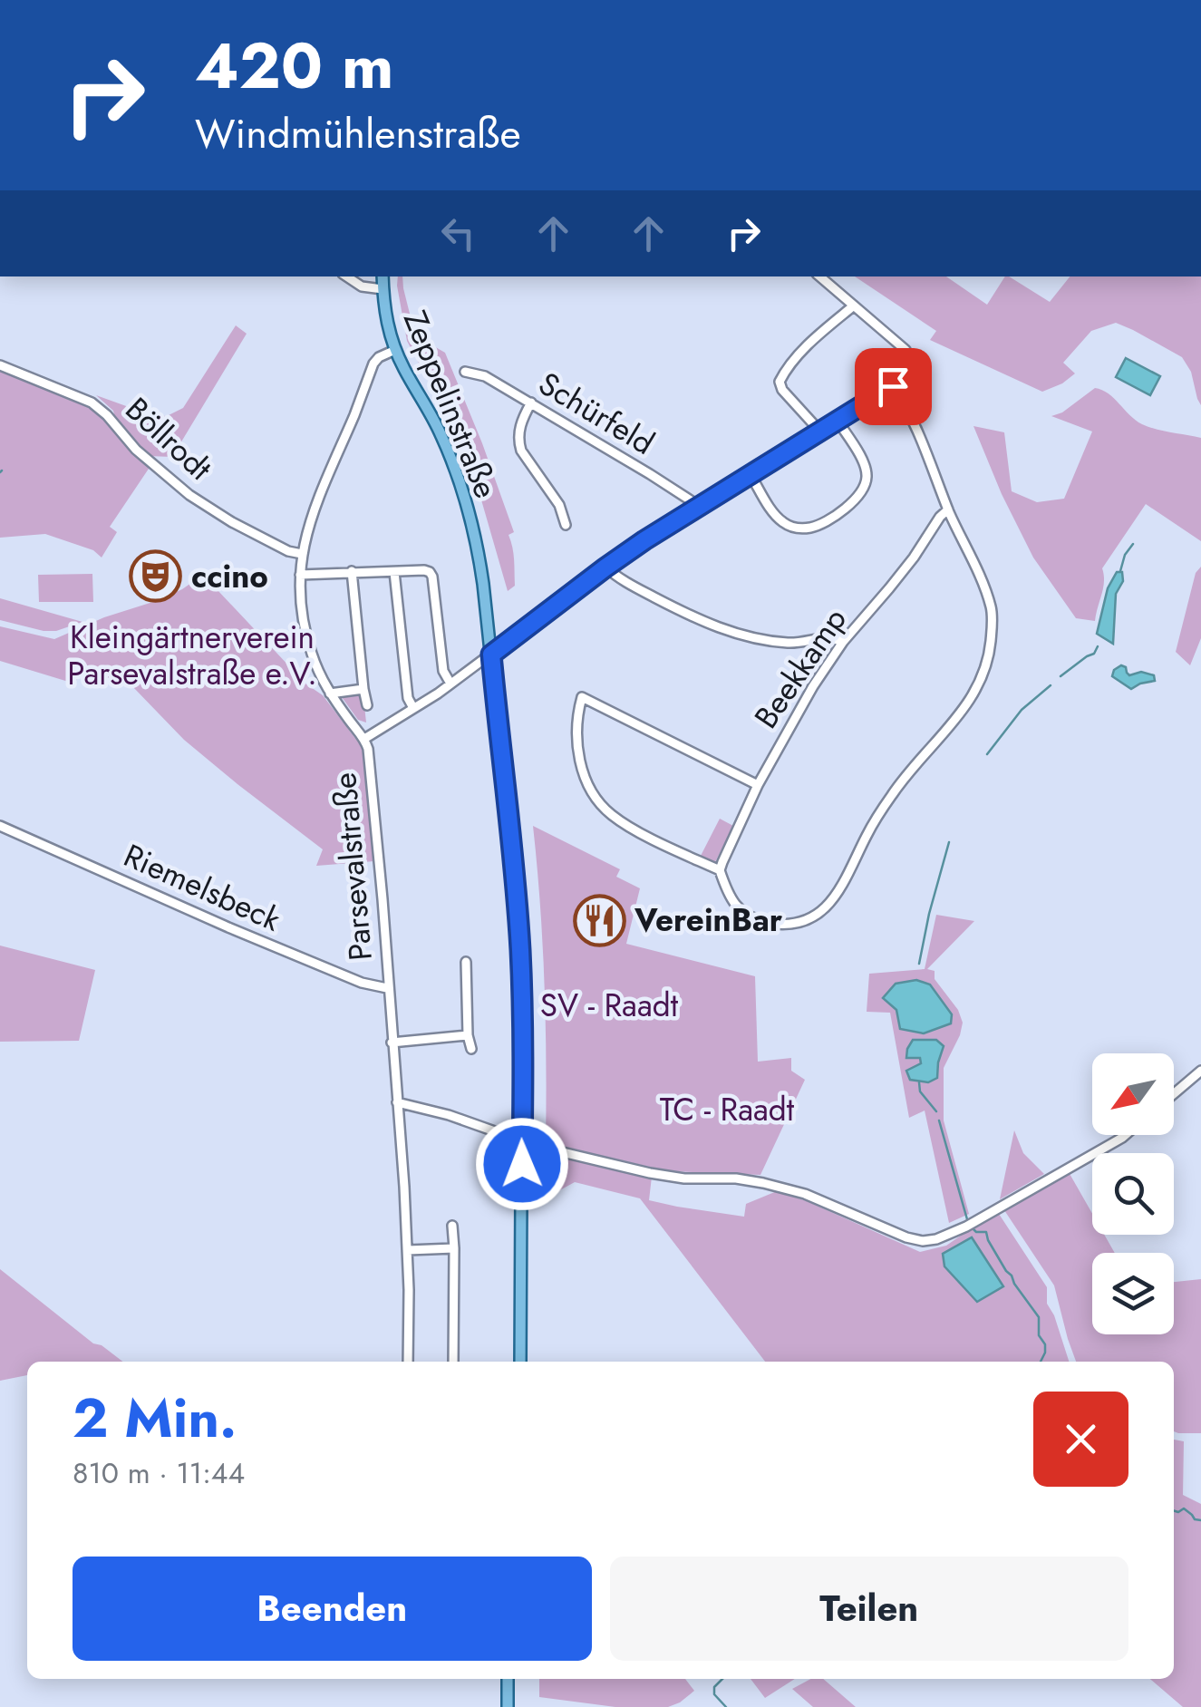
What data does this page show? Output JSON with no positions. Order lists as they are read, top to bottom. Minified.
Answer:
{"streets":{"main road":["Zeppelinstraße"],"street":["Schürfeld","Böllrodt","Beekkamp","Parsevalstraße","Riemelsbeck"]},"crossings":[["Zeppelinstraße","Parsevalstraße"],["Böllrodt","Parsevalstraße"],["Parsevalstraße","Riemelsbeck"]],"parks":["Kleingärtnerverein Parsevalstraße e.V.","SV - Raadt","TC - Raadt"],"places":{"theatre":["ccino"],"restaurant":["VereinBar"]},"north":"bottom left","page":{"turn":["420 m","Windmühlenstraße"],"heading":["2 Min.","810 m · 11:44"],"buttons":["Beenden","Teilen"]}}
